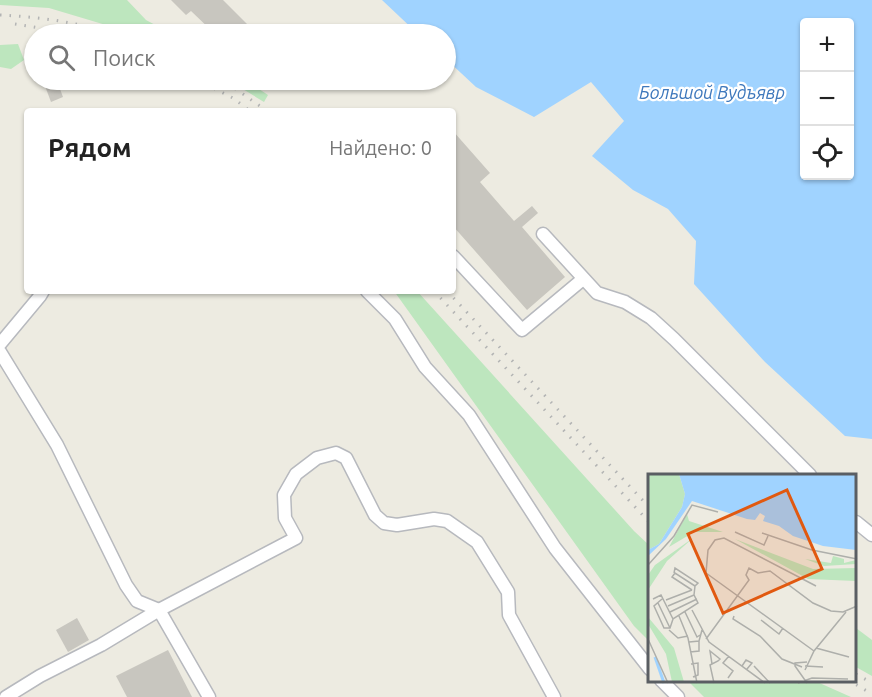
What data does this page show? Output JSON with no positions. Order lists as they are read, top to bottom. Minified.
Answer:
{"water":["Большой Вудъявр"],"page":{"map_buttons":["+","−"],"search":"Поиск","heading":["Рядом","Найдено: 0"]}}
